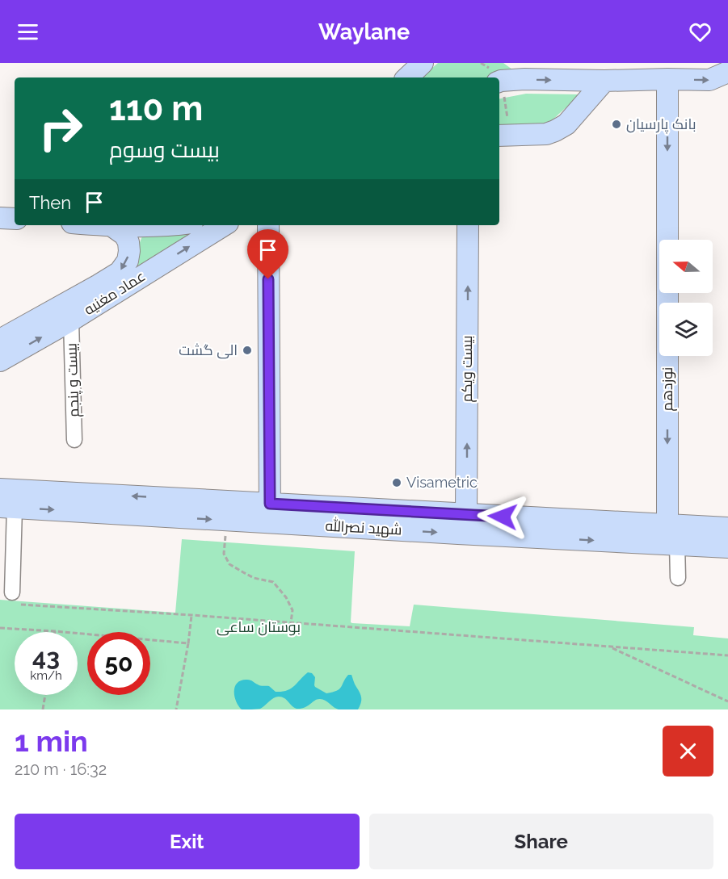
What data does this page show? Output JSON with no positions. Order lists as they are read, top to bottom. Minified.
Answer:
{"streets":{"main road":["عماد مغنیه","بیست ویکم","نوزدهم","شهید نصرالله"],"street":["بیست و پنجم"]},"crossings":[["عماد مغنیه","بیست و پنجم"],["بیست ویکم","شهید نصرالله"],["نوزدهم","شهید نصرالله"]],"one_way":["بیست ویکم","نوزدهم"],"parks":["بوستان ساعی"],"places":["بانک پارسیان","الی گشت","Visametric"],"north":"left","page":{"header":"Waylane","turn":["110 m","بیست وسوم"],"then":"Then","speed":"43 km/h","limit":"50","heading":["1 min","210 m · 16:32"],"buttons":["Exit","Share"]}}
